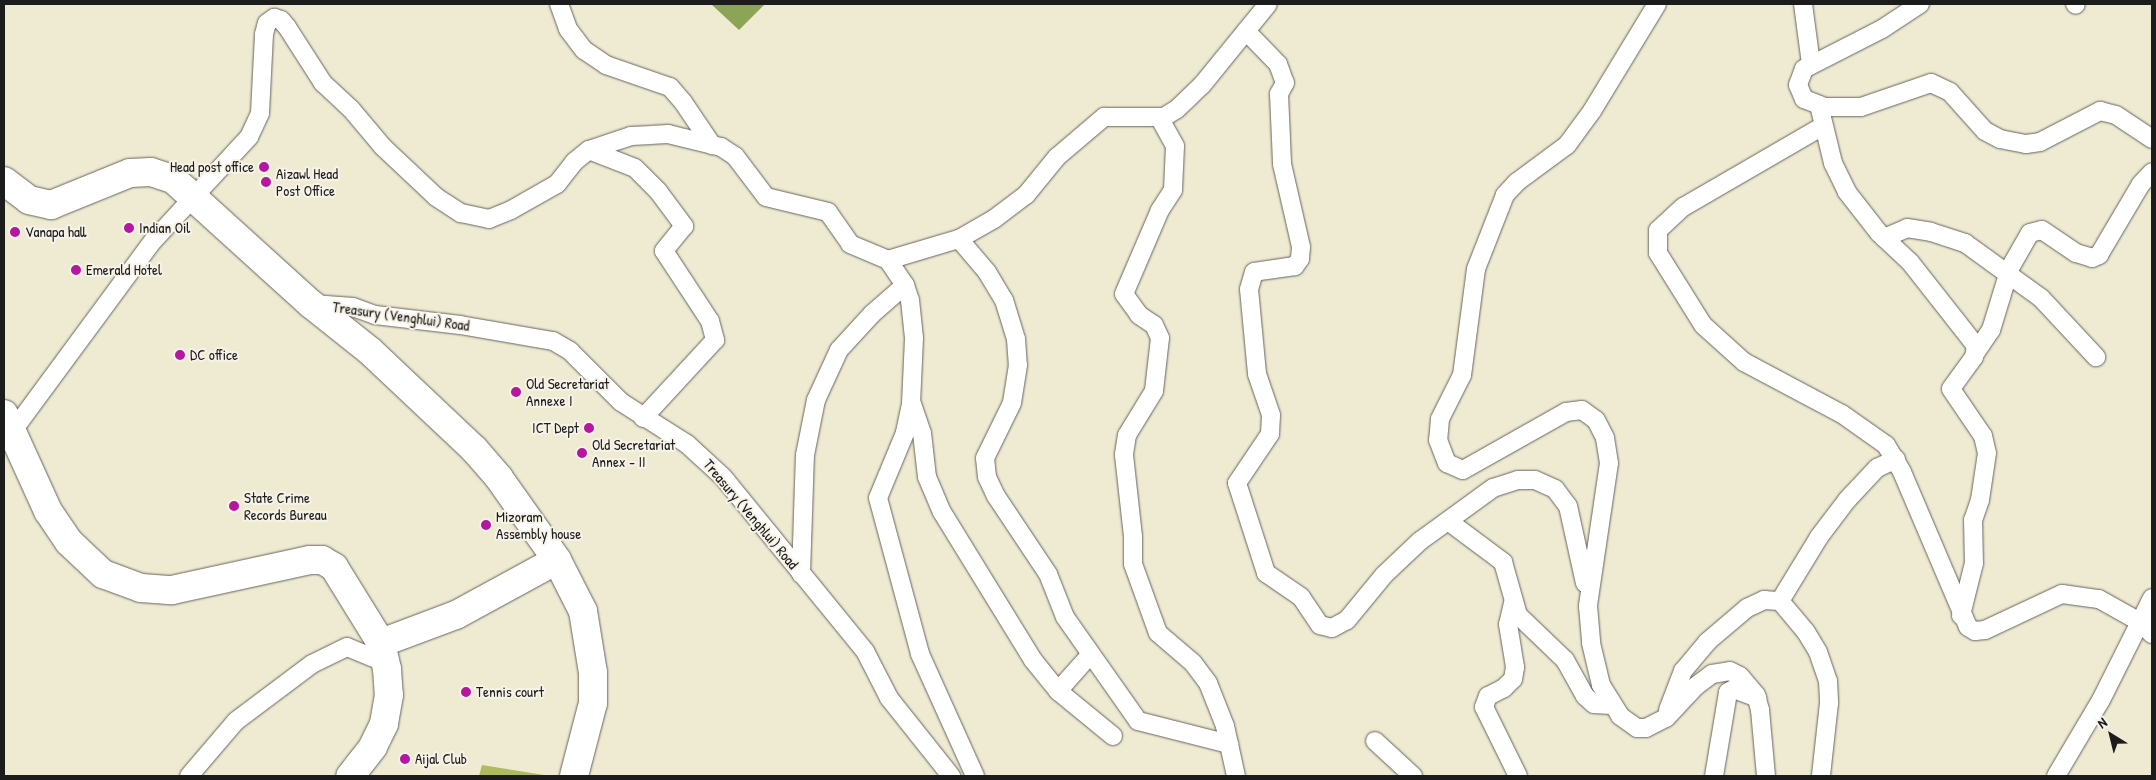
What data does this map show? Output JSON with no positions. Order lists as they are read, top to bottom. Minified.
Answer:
{"streets":{"street":["Treasury (Venghlui) Road"]},"places":["Head post office","Aizawl Head Post Office","Indian Oil","Vanapa hall","Emerald Hotel","DC office","Old Secretariat Annexe I","ICT Dept","Old Secretariat Annex - II","State Crime Records Bureau","Mizoram Assembly house","Tennis court","Aijal Club"],"north":"top left"}
